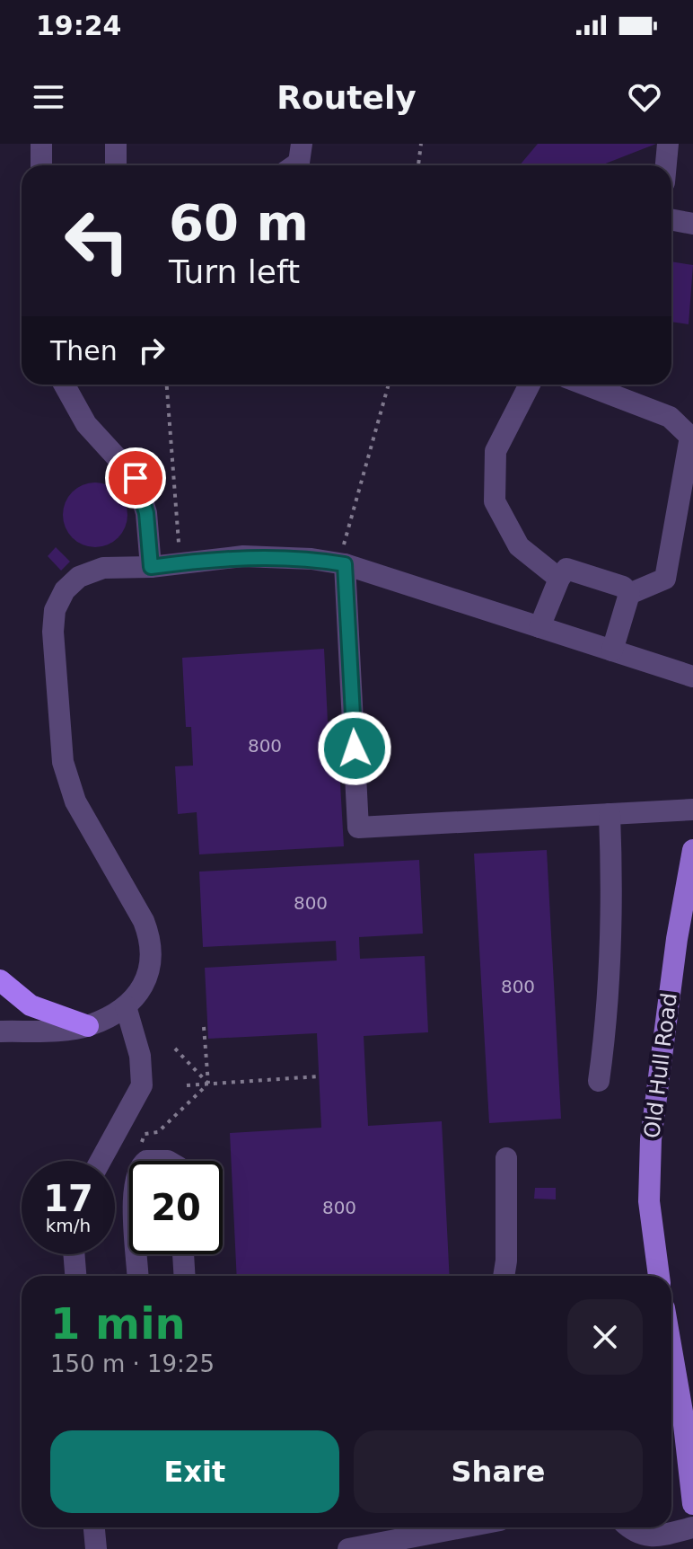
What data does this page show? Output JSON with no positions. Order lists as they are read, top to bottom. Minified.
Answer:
{"streets":{"main road":["Old Hull Road"]},"house_numbers":["800","800","800","800"],"page":{"status":"19:24","header":"Routely","turn":["60 m","Turn left"],"then":"Then","speed":"17 km/h","limit":"20","heading":["1 min","150 m · 19:25"],"buttons":["Exit","Share"]}}
